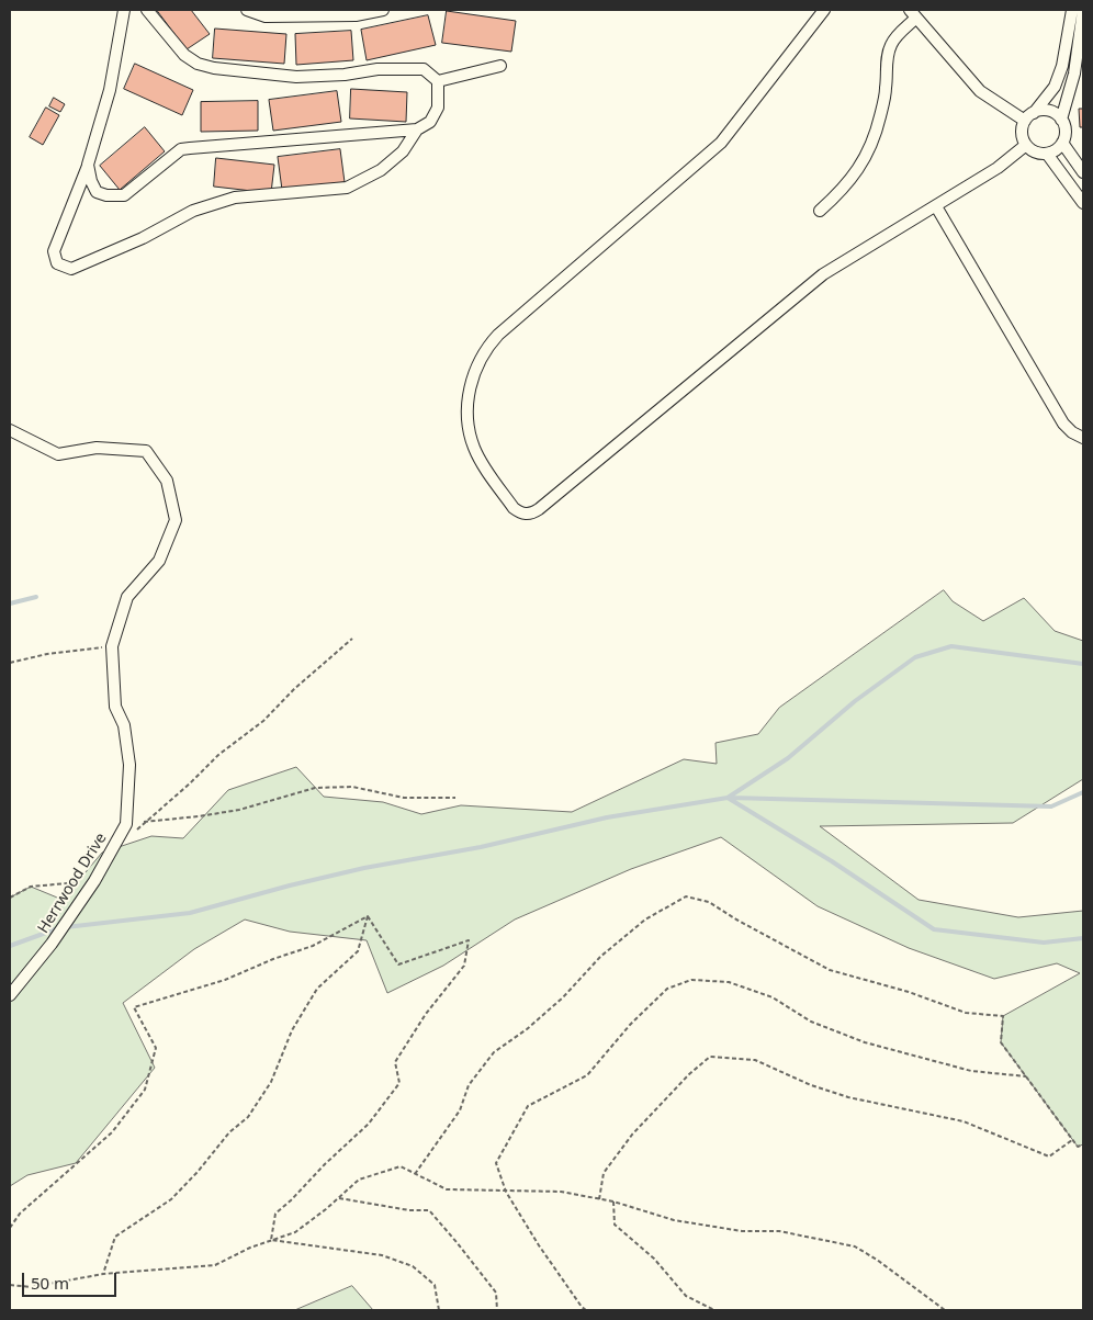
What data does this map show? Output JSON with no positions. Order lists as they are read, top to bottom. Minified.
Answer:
{"streets":{"street":["Herrwood Drive"]},"scale_bar":"50 m"}
